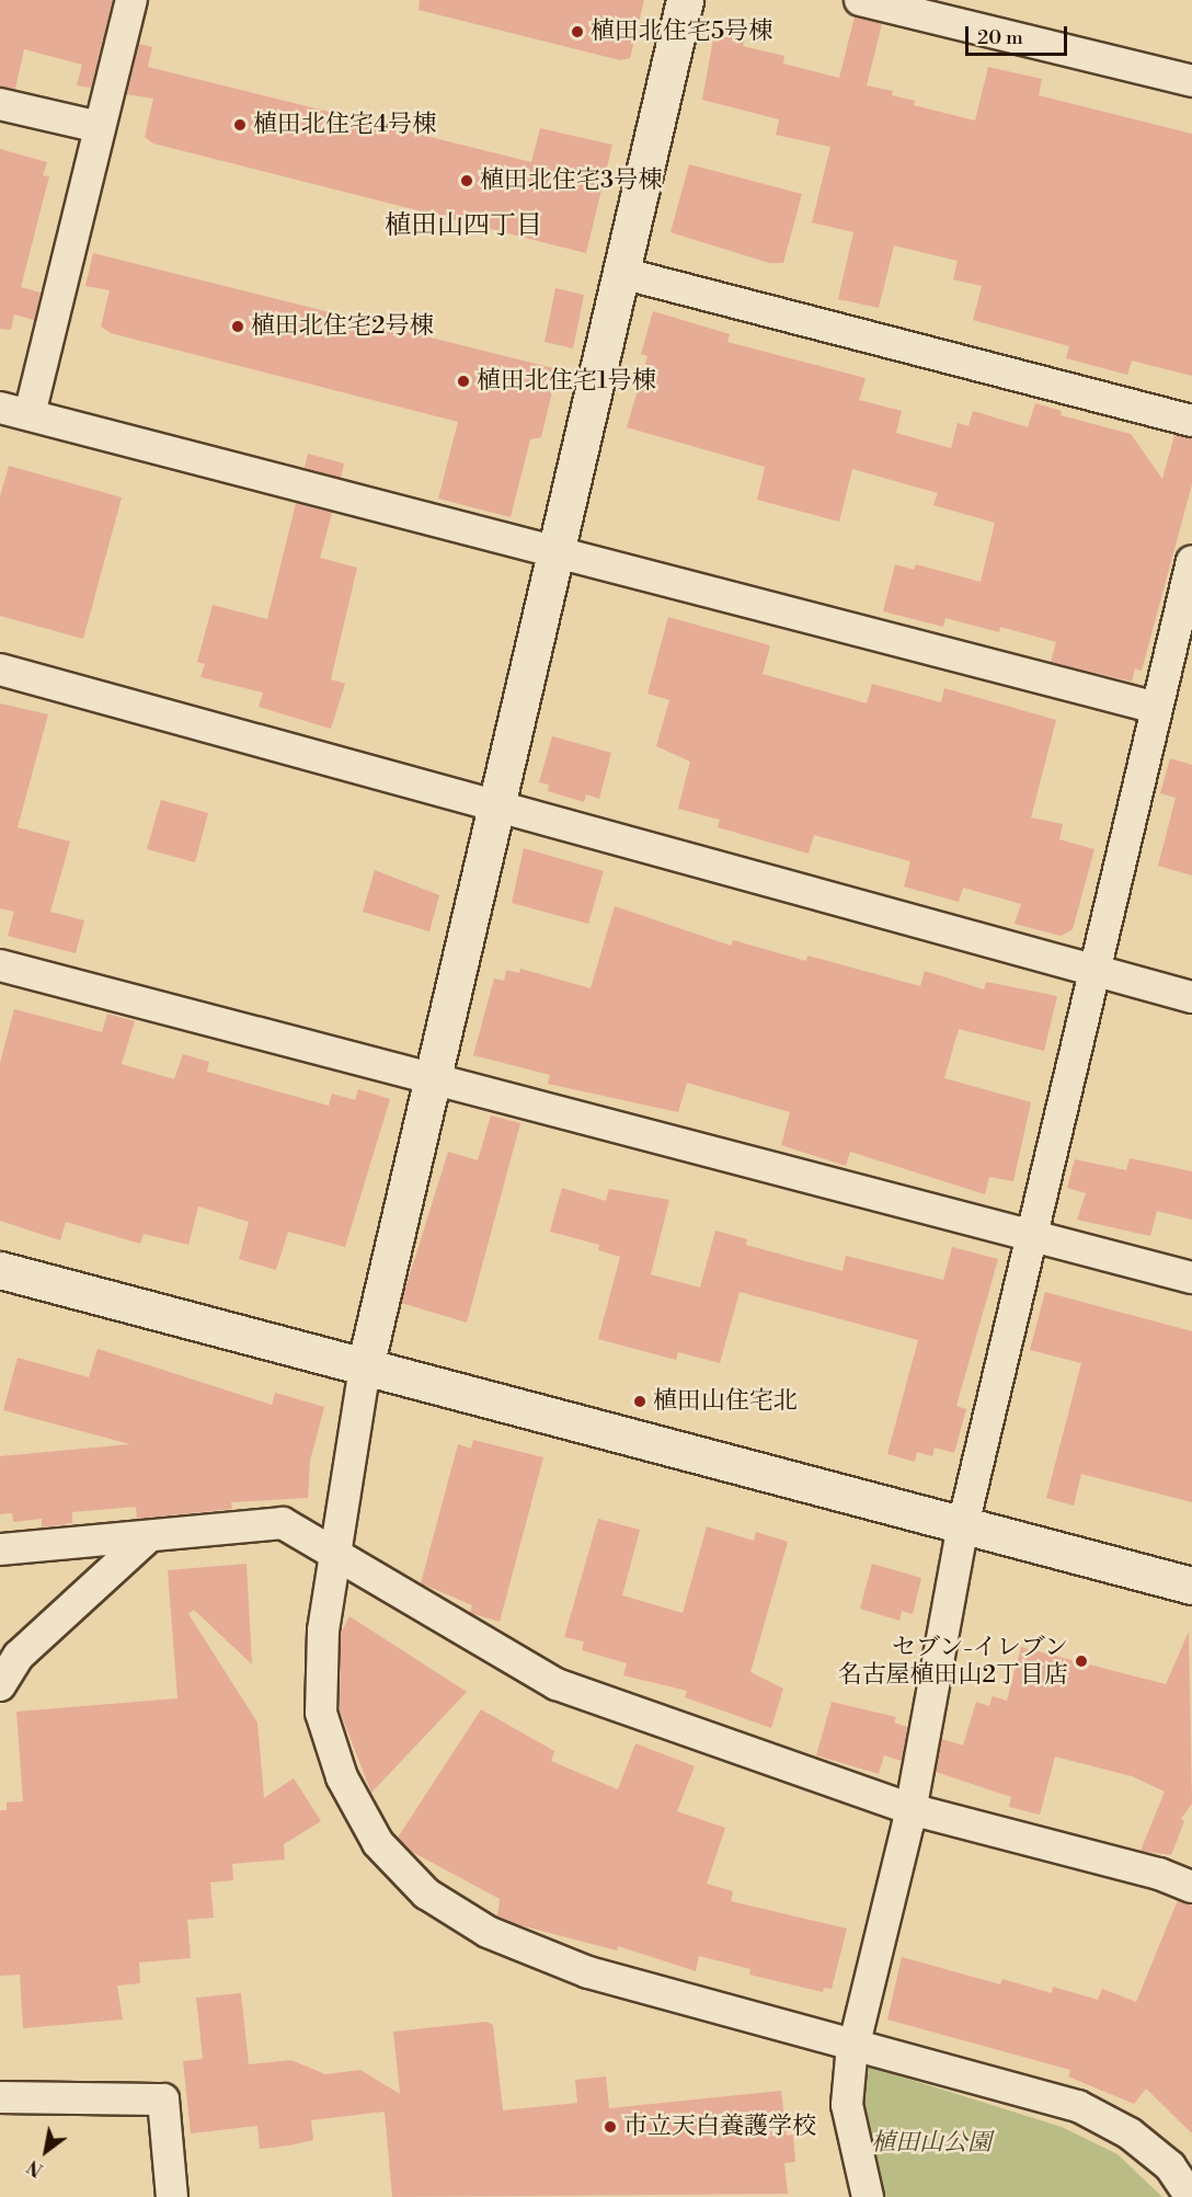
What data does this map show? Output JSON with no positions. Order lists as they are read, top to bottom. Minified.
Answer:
{"districts":["植田山四丁目"],"parks":["植田山公園"],"places":["植田北住宅5号棟","植田北住宅4号棟","植田北住宅3号棟","植田北住宅2号棟","植田北住宅1号棟","植田山住宅北","セブン-イレブン 名古屋植田山2丁目店","市立天白養護学校"],"scale_bar":"20 m","north":"bottom left"}
